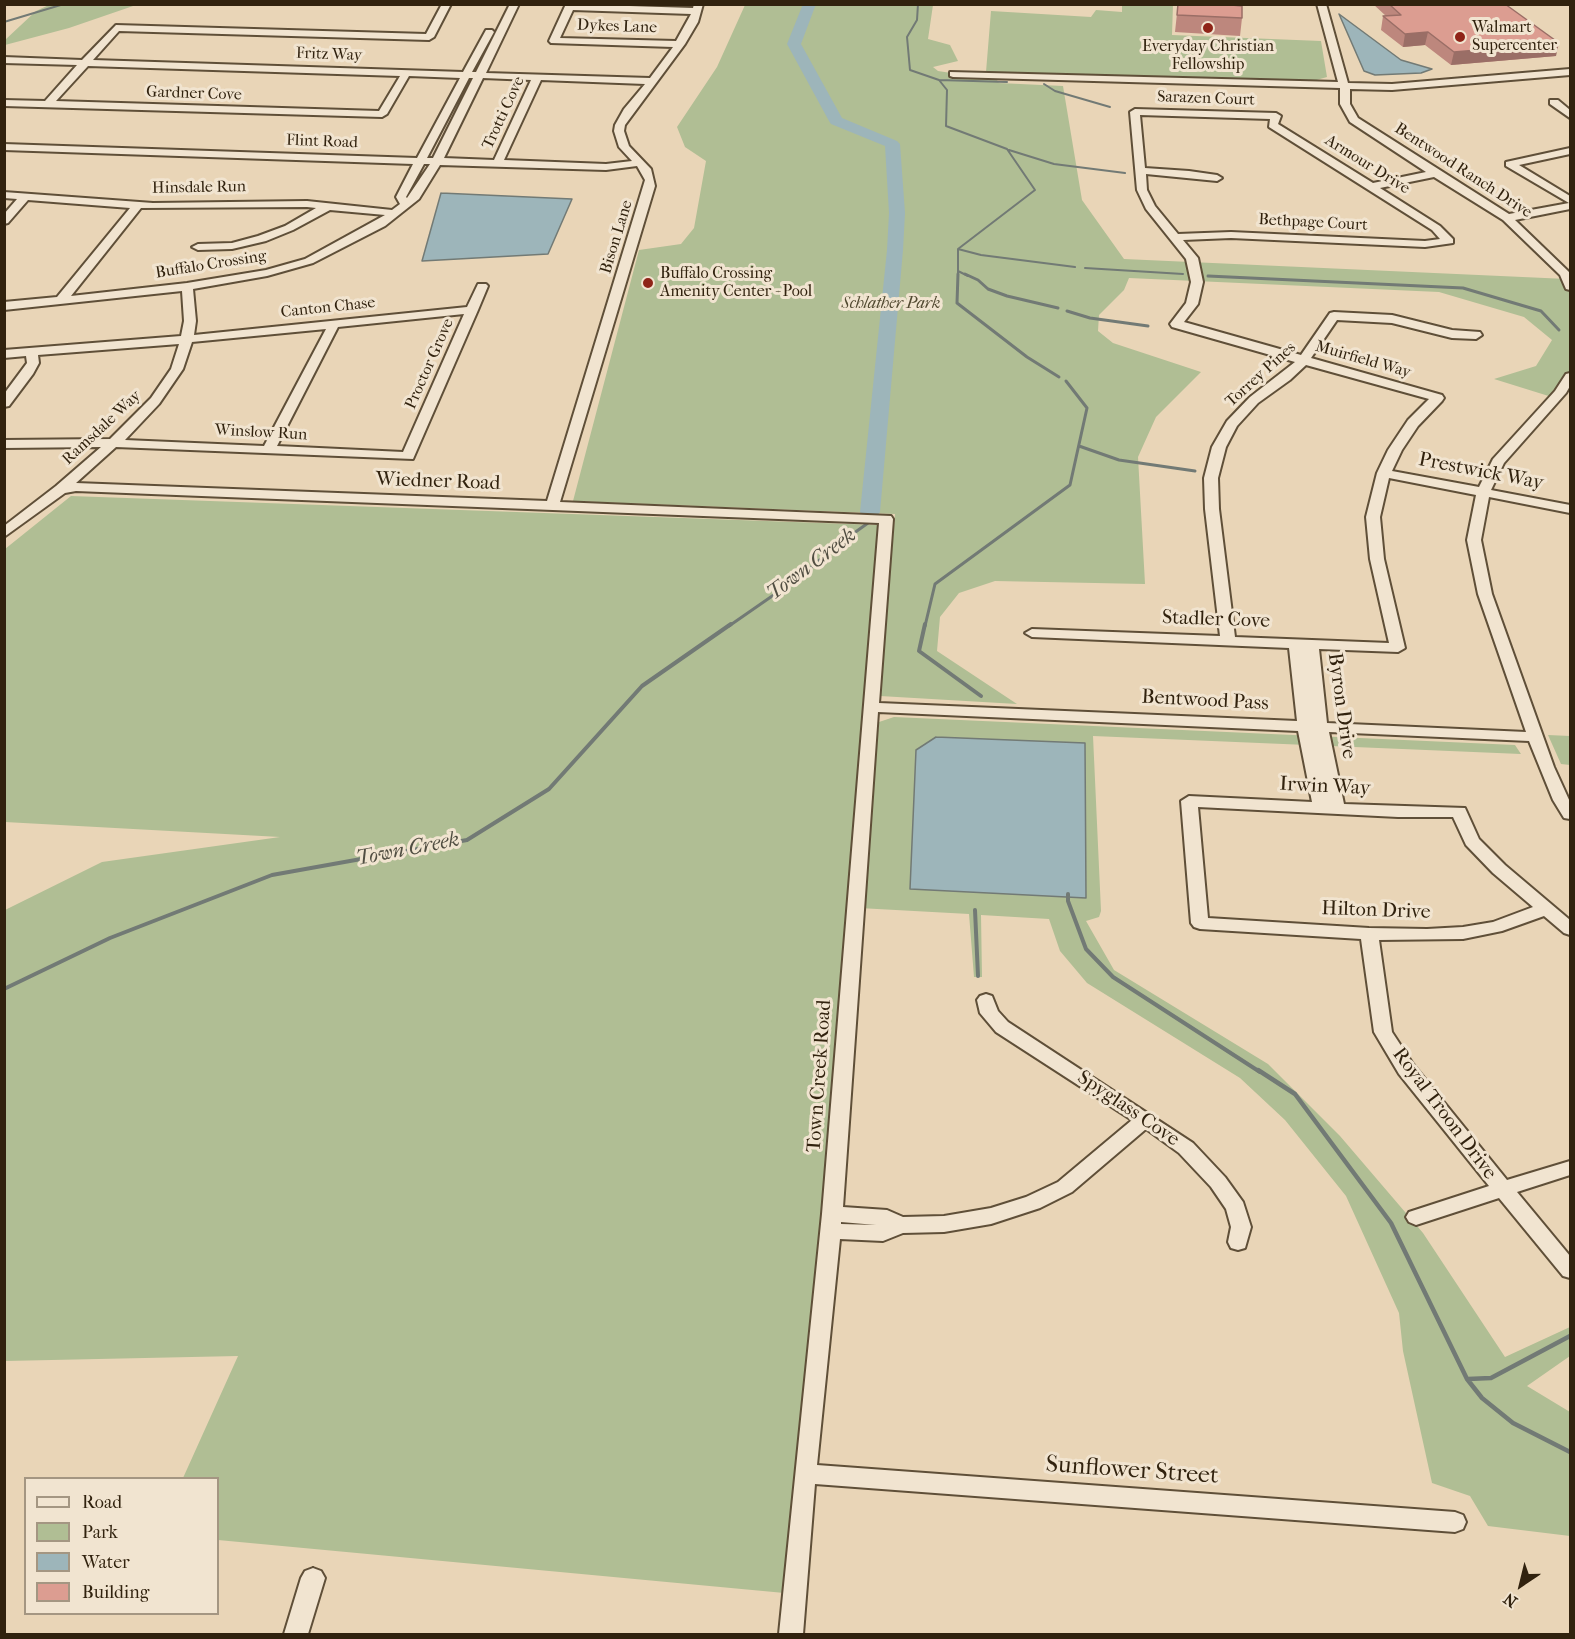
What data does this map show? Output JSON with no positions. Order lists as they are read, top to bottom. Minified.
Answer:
{"streets":{"street":["Dykes Lane","Fritz Way","Gardner Cove","Sarazen Court","Trotti Cove","Flint Road","Armour Drive","Bentwood Ranch Drive","Hinsdale Run","Bethpage Court","Bison Lane","Buffalo Crossing","Canton Chase","Muirfield Way","Proctor Grove","Torrey Pines","Ramsdale Way","Winslow Run","Prestwick Way","Wiedner Road","Stadler Cove","Bentwood Pass","Byron Drive","Irwin Way","Hilton Drive","Town Creek Road","Spyglass Cove","Royal Troon Drive","Sunflower Street"]},"crossings":[["Dykes Lane","Bison Lane"],["Fritz Way","Gardner Cove"],["Fritz Way","Trotti Cove"],["Fritz Way","Bison Lane"],["Fritz Way","Buffalo Crossing"],["Sarazen Court","Armour Drive"],["Trotti Cove","Flint Road"],["Flint Road","Bison Lane"],["Flint Road","Buffalo Crossing"],["Armour Drive","Bethpage Court"],["Hinsdale Run","Buffalo Crossing"],["Bethpage Court","Muirfield Way"],["Bison Lane","Wiedner Road"],["Buffalo Crossing","Ramsdale Way"],["Canton Chase","Proctor Grove"],["Canton Chase","Ramsdale Way"],["Muirfield Way","Torrey Pines"],["Muirfield Way","Prestwick Way"],["Muirfield Way","Stadler Cove"],["Proctor Grove","Winslow Run"],["Torrey Pines","Stadler Cove"],["Ramsdale Way","Winslow Run"],["Ramsdale Way","Wiedner Road"],["Prestwick Way","Stadler Cove"],["Wiedner Road","Town Creek Road"],["Stadler Cove","Byron Drive"],["Bentwood Pass","Byron Drive"],["Bentwood Pass","Town Creek Road"],["Byron Drive","Irwin Way"],["Irwin Way","Hilton Drive"],["Hilton Drive","Royal Troon Drive"],["Town Creek Road","Sunflower Street"]],"water":["Town Creek"],"parks":["Schlather Park"],"places":["Everyday Christian Fellowship","Walmart Supercenter","Buffalo Crossing Amenity Center - Pool"],"legend":["Road","Park","Water","Building"],"north":"bottom left"}
